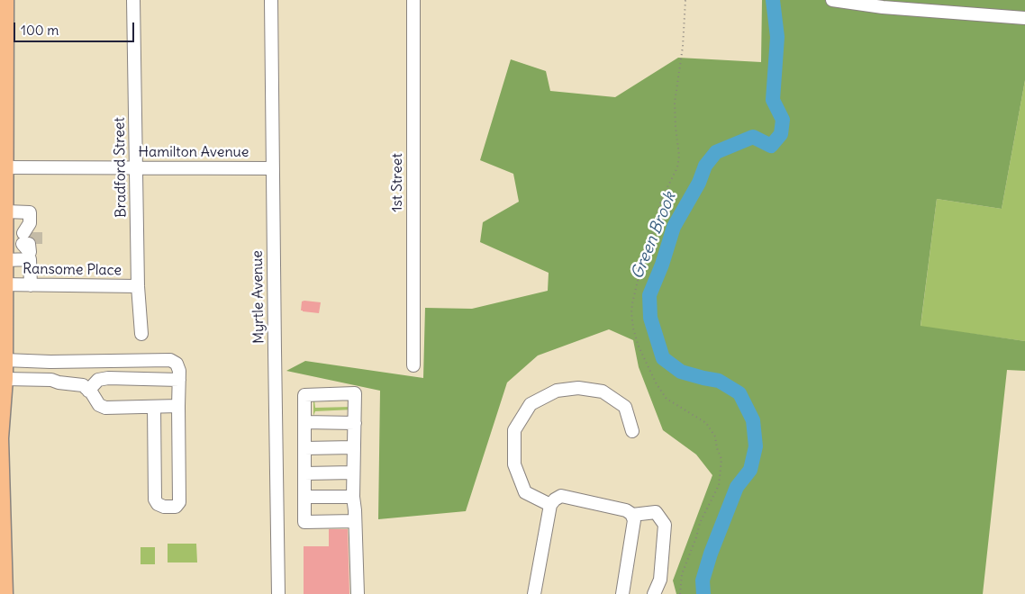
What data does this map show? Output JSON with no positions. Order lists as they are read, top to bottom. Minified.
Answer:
{"streets":{"street":["Hamilton Avenue","Bradford Street","1st Street","Ransome Place","Myrtle Avenue"]},"crossings":[["Hamilton Avenue","Bradford Street"],["Hamilton Avenue","Myrtle Avenue"],["Bradford Street","Ransome Place"]],"water":["Green Brook"],"scale_bar":"100 m"}
